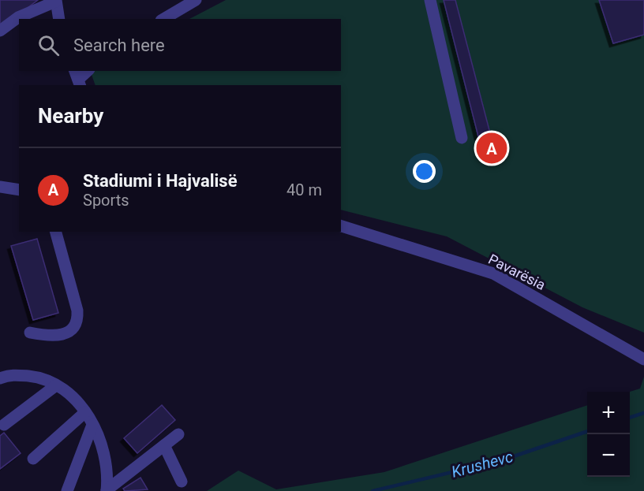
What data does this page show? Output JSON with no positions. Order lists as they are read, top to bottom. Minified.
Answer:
{"streets":{"street":["Pavarësia"]},"water":["Krushevc"],"page":{"search":"Search here","heading":"Nearby","pins":"A","list":[{"mark":"A","name":"Stadiumi i Hajvalisë","note":"Sports","value":"40 m"}],"map_buttons":["+","−"]}}
